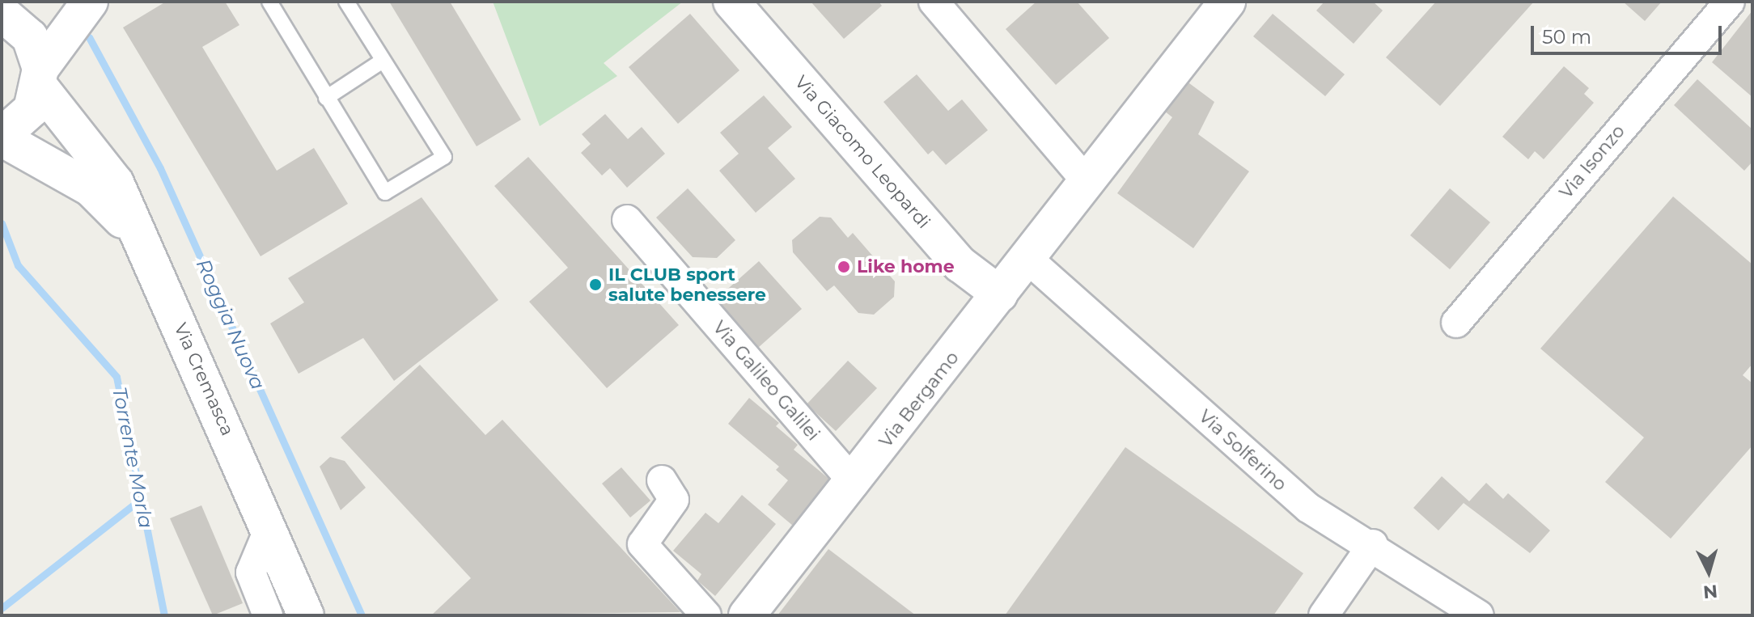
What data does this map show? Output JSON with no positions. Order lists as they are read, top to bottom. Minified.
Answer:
{"streets":{"street":["Via Giacomo Leopardi","Via Isonzo","Via Cremasca","Via Galileo Galilei","Via Bergamo","Via Solferino"]},"crossings":[["Via Giacomo Leopardi","Via Bergamo"],["Via Galileo Galilei","Via Bergamo"],["Via Bergamo","Via Solferino"]],"water":["Roggia Nuova","Torrente Morla"],"places":["Like home","IL CLUB sport salute benessere"],"scale_bar":"50 m","north":"bottom"}
